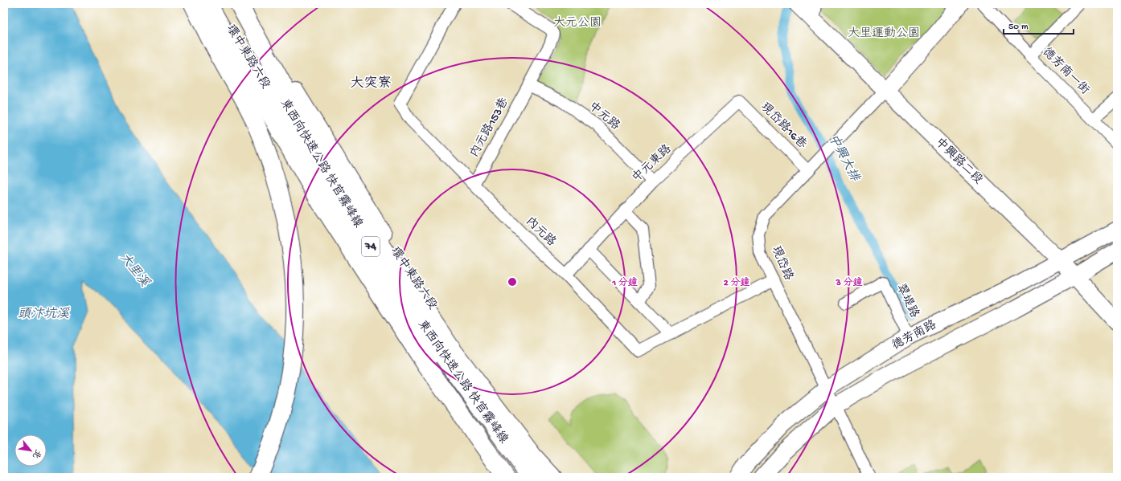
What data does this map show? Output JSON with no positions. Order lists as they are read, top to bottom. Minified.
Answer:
{"streets":{"highway":["東西向快速公路 快官霧峰線","74"],"street":["環中東路六段","德芳南一街","中元路","現岱路16巷","內元路153巷","中興路二段","中元東路","內元路","現岱路","翠堤路","德芳南路"]},"crossings":[["中元路","內元路153巷"],["中元路","中元東路"],["現岱路16巷","中元東路"],["現岱路16巷","現岱路"],["內元路153巷","內元路"],["中興路二段","現岱路"],["中興路二段","德芳南路"],["中元東路","內元路"],["內元路","現岱路"],["現岱路","德芳南路"],["翠堤路","德芳南路"]],"districts":["大突寮"],"water":["中興大排","大里溪","頭汴坑溪"],"parks":["大元公園","大里運動公園"],"scale_bar":"50 m","north":"bottom right","rings":["1 分鐘","2 分鐘","3 分鐘"]}
